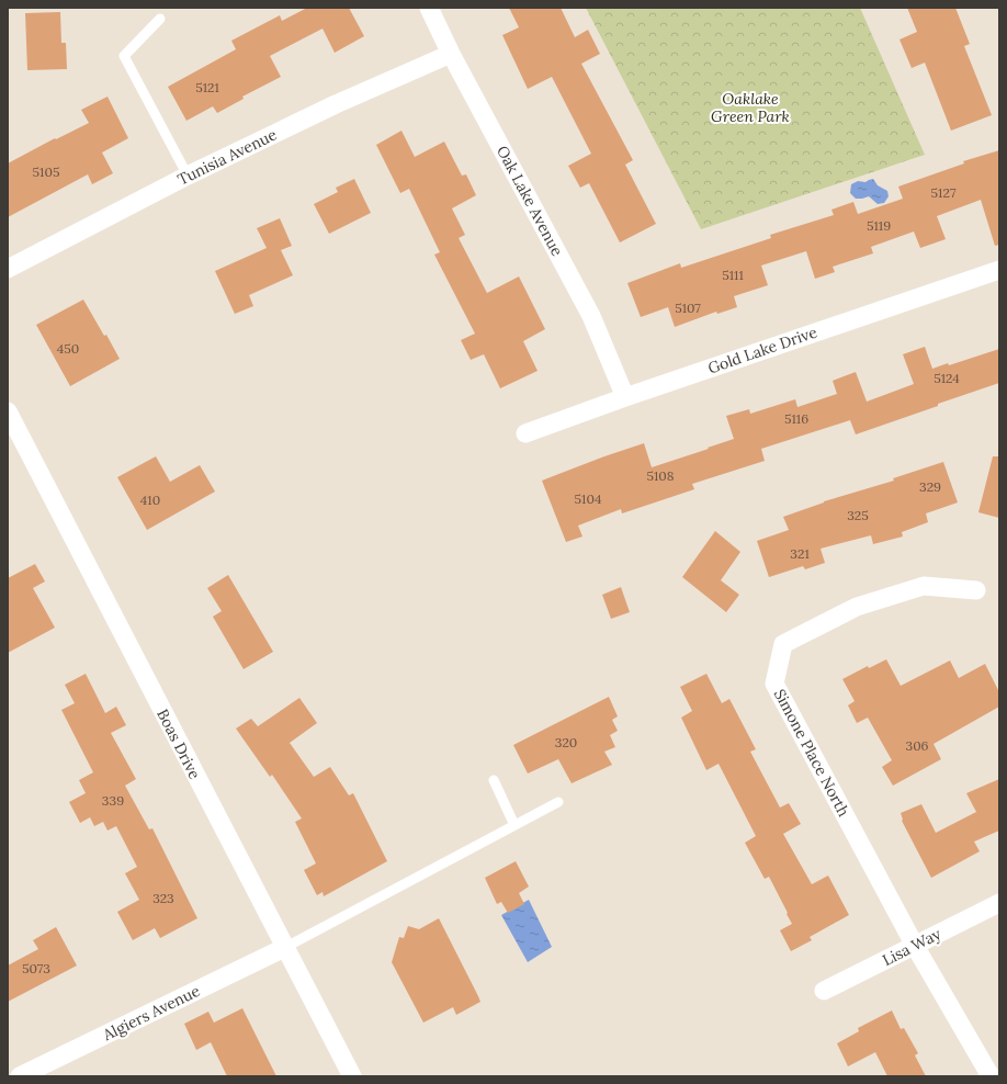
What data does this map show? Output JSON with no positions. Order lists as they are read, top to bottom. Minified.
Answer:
{"streets":{"street":["Tunisia Avenue","Oak Lake Avenue","Gold Lake Drive","Boas Drive","Simone Place North","Lisa Way","Algiers Avenue"]},"crossings":[["Tunisia Avenue","Oak Lake Avenue"],["Oak Lake Avenue","Gold Lake Drive"],["Boas Drive","Algiers Avenue"],["Simone Place North","Lisa Way"]],"parks":["Oaklake Green Park"],"house_numbers":["5121","5105","5127","5119","5111","5107","450","5124","5116","5108","329","5104","410","325","321","320","306","339","323","5073"]}
